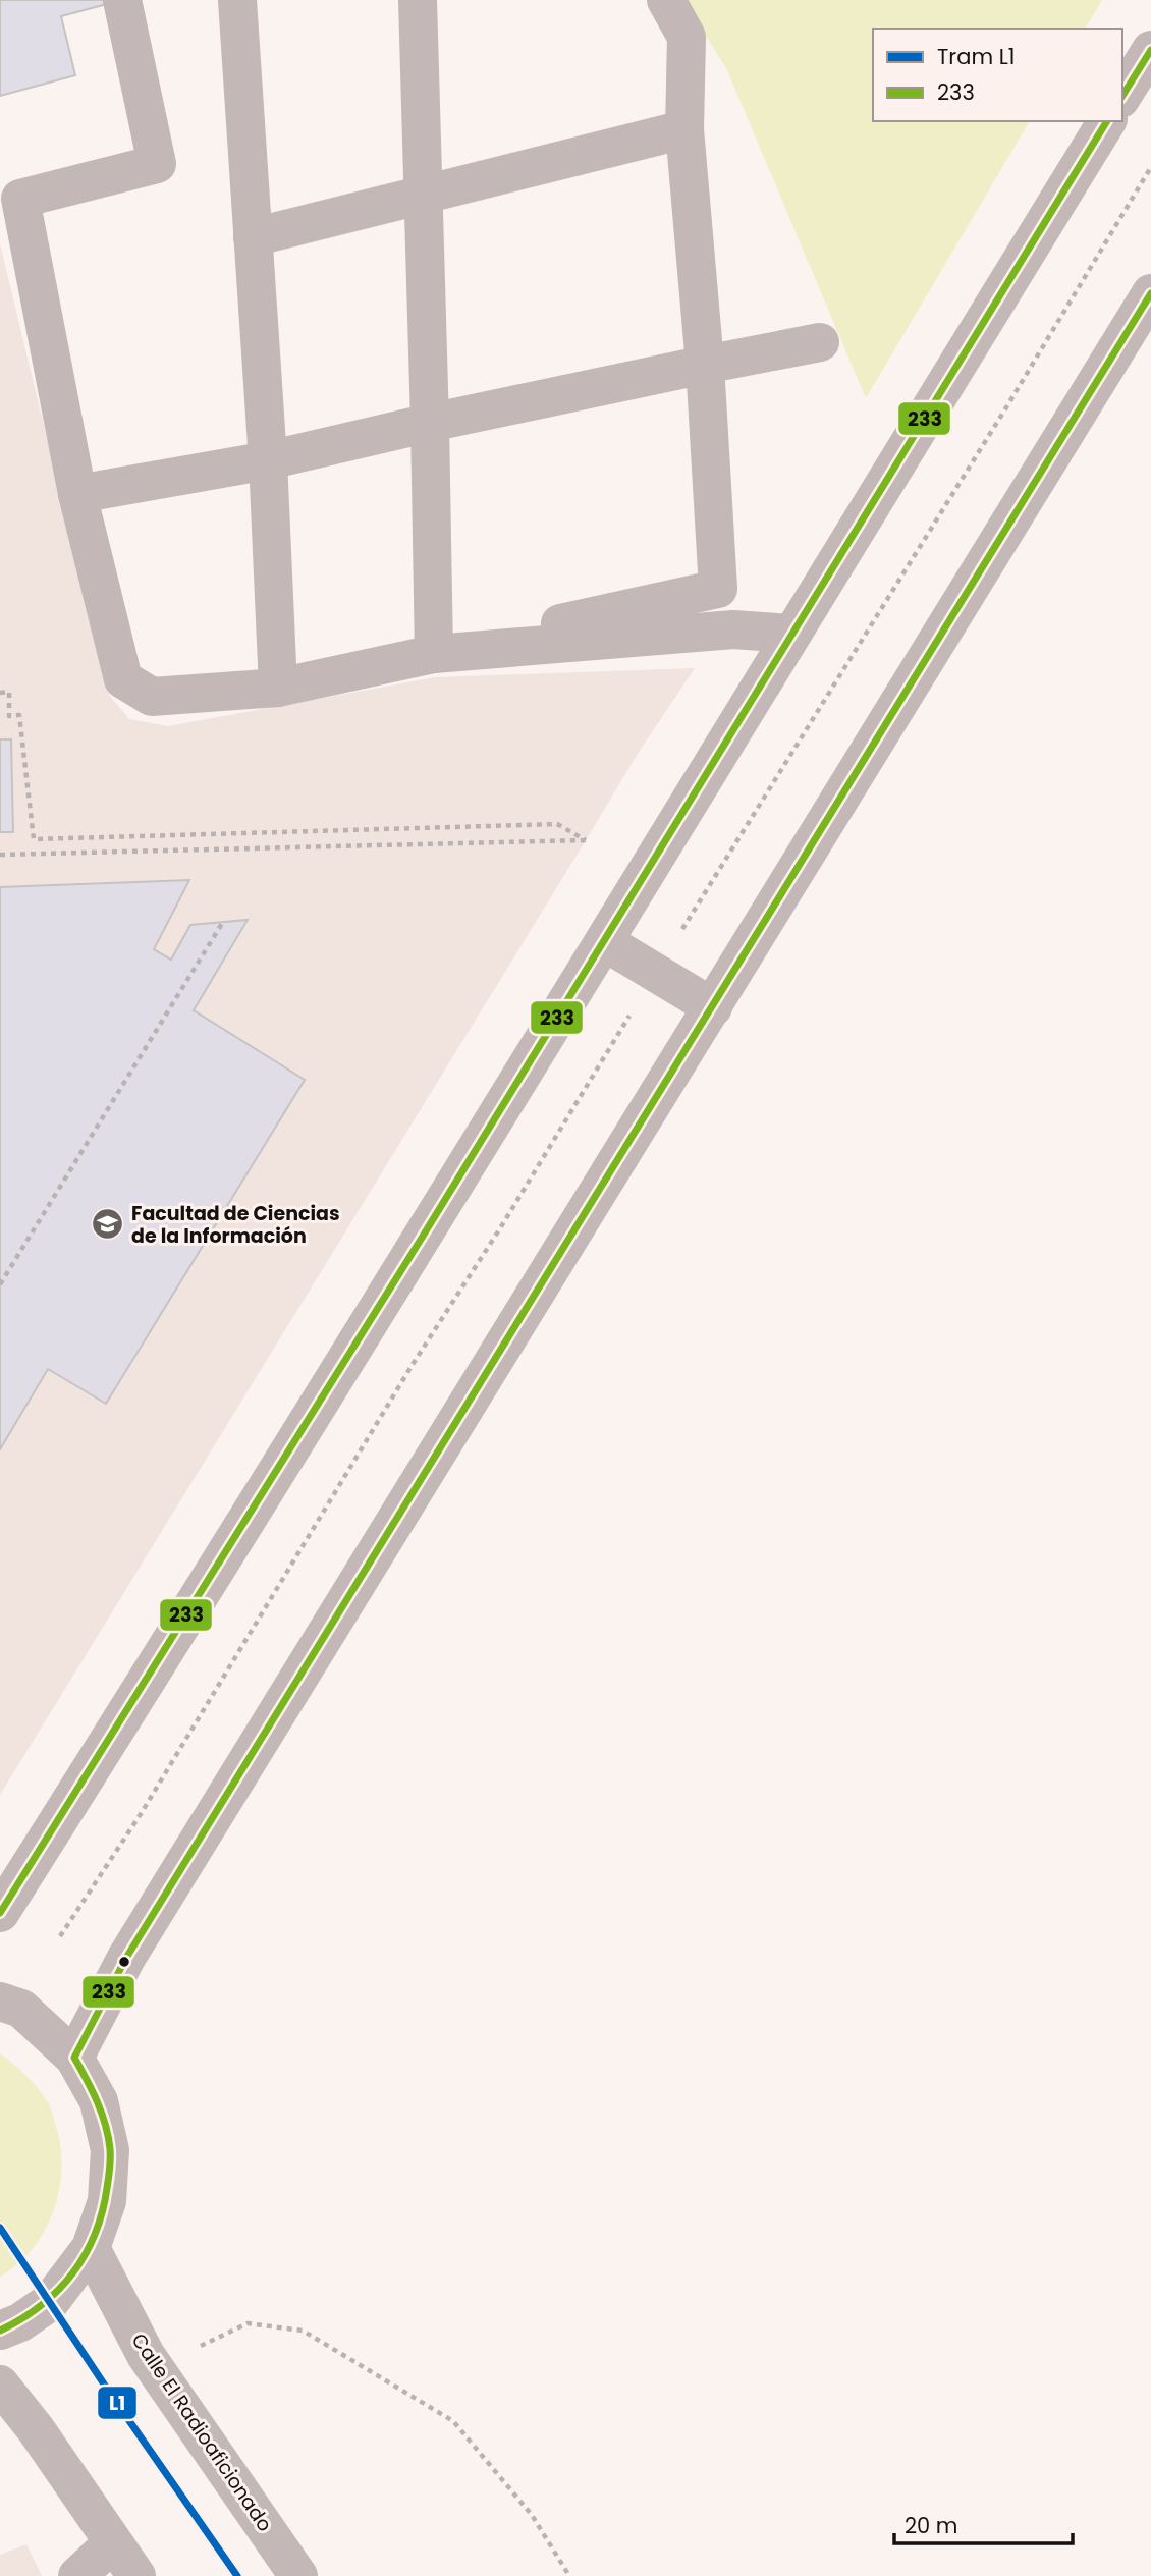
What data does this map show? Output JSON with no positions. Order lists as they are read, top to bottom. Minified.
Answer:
{"streets":{"street":["Calle El Radioaficionado"]},"places":{"school or university":["Facultad de Ciencias de la Información"]},"lines":["transit line 233","tram line L1"],"legend":["Tram L1","233"],"scale_bar":"20 m"}
